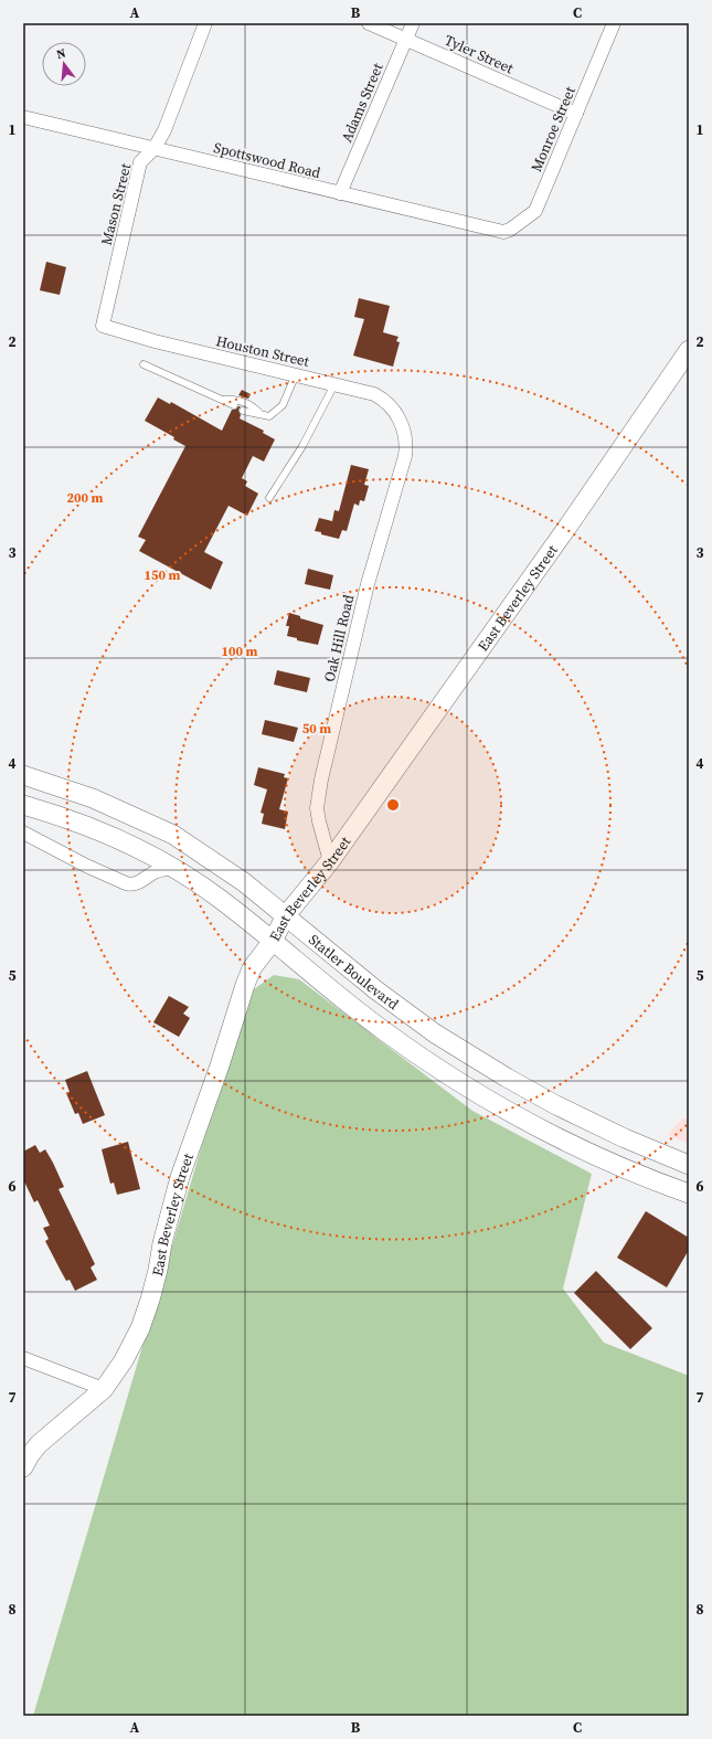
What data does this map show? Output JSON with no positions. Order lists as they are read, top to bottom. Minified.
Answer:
{"streets":{"main road":["East Beverley Street","Statler Boulevard"],"street":["Tyler Street","Adams Street","Monroe Street","Spottswood Road","Mason Street","Houston Street","Oak Hill Road"]},"crossings":[["Tyler Street","Adams Street"],["Tyler Street","Monroe Street"],["Adams Street","Spottswood Road"],["Monroe Street","Spottswood Road"],["Spottswood Road","Mason Street"],["Mason Street","Houston Street"],["Houston Street","Oak Hill Road"],["East Beverley Street","Oak Hill Road"],["East Beverley Street","Statler Boulevard"]],"north":"top","grid":{"columns":["A","B","C"],"rows":["1","2","3","4","5","6","7","8"]},"rings":["200 m","150 m","100 m","50 m"]}
